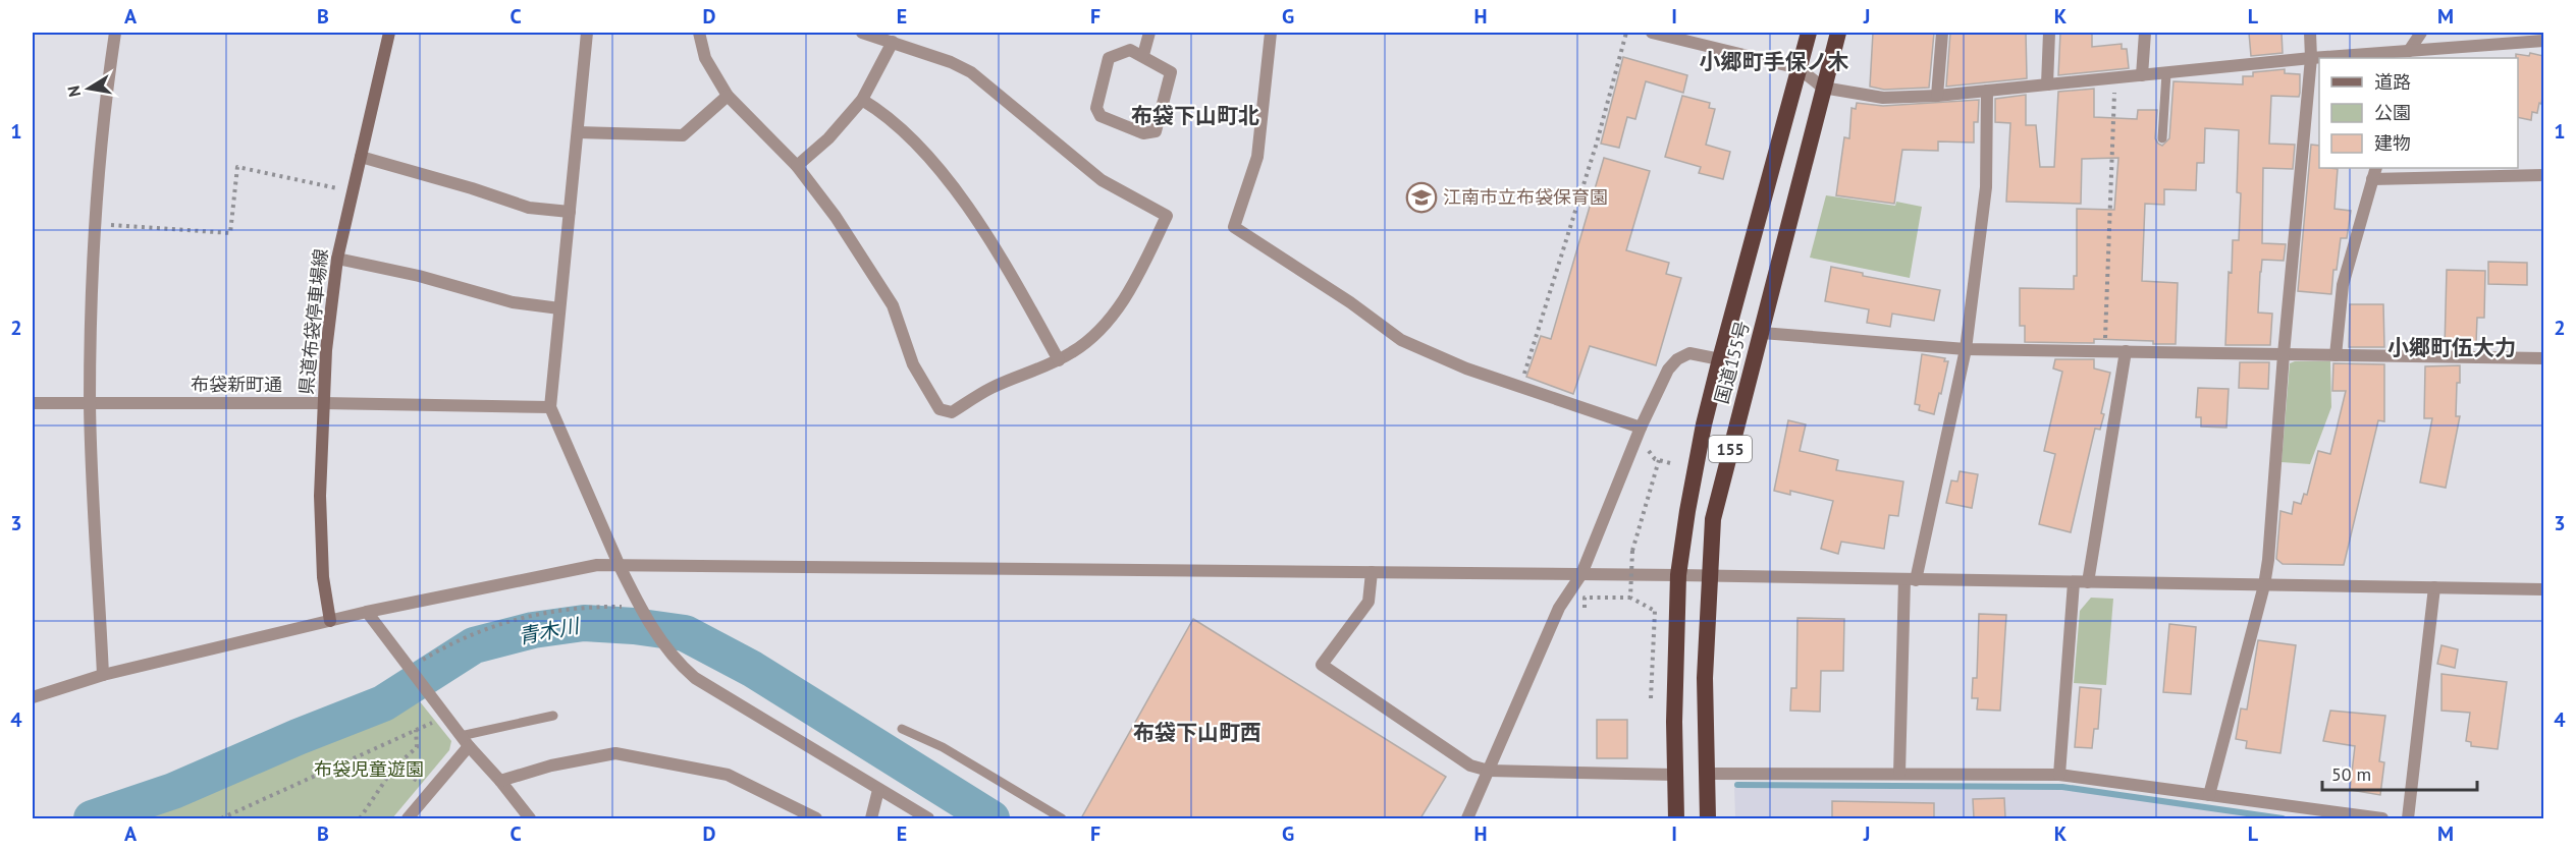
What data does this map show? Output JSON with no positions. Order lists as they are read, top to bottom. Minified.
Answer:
{"streets":{"highway":["国道155号","155"],"main road":["県道布袋停車場線"],"street":["布袋新町通"]},"crossings":[["県道布袋停車場線","布袋新町通"]],"districts":["小郷町手保ノ木","布袋下山町北","小郷町伍大力","布袋下山町西"],"water":["青木川"],"parks":["布袋児童遊園"],"places":{"school or university":["江南市立布袋保育園"]},"legend":["道路","公園","建物"],"scale_bar":"50 m","north":"left","grid":{"columns":["A","B","C","D","E","F","G","H","I","J","K","L","M"],"rows":["1","2","3","4"]}}
